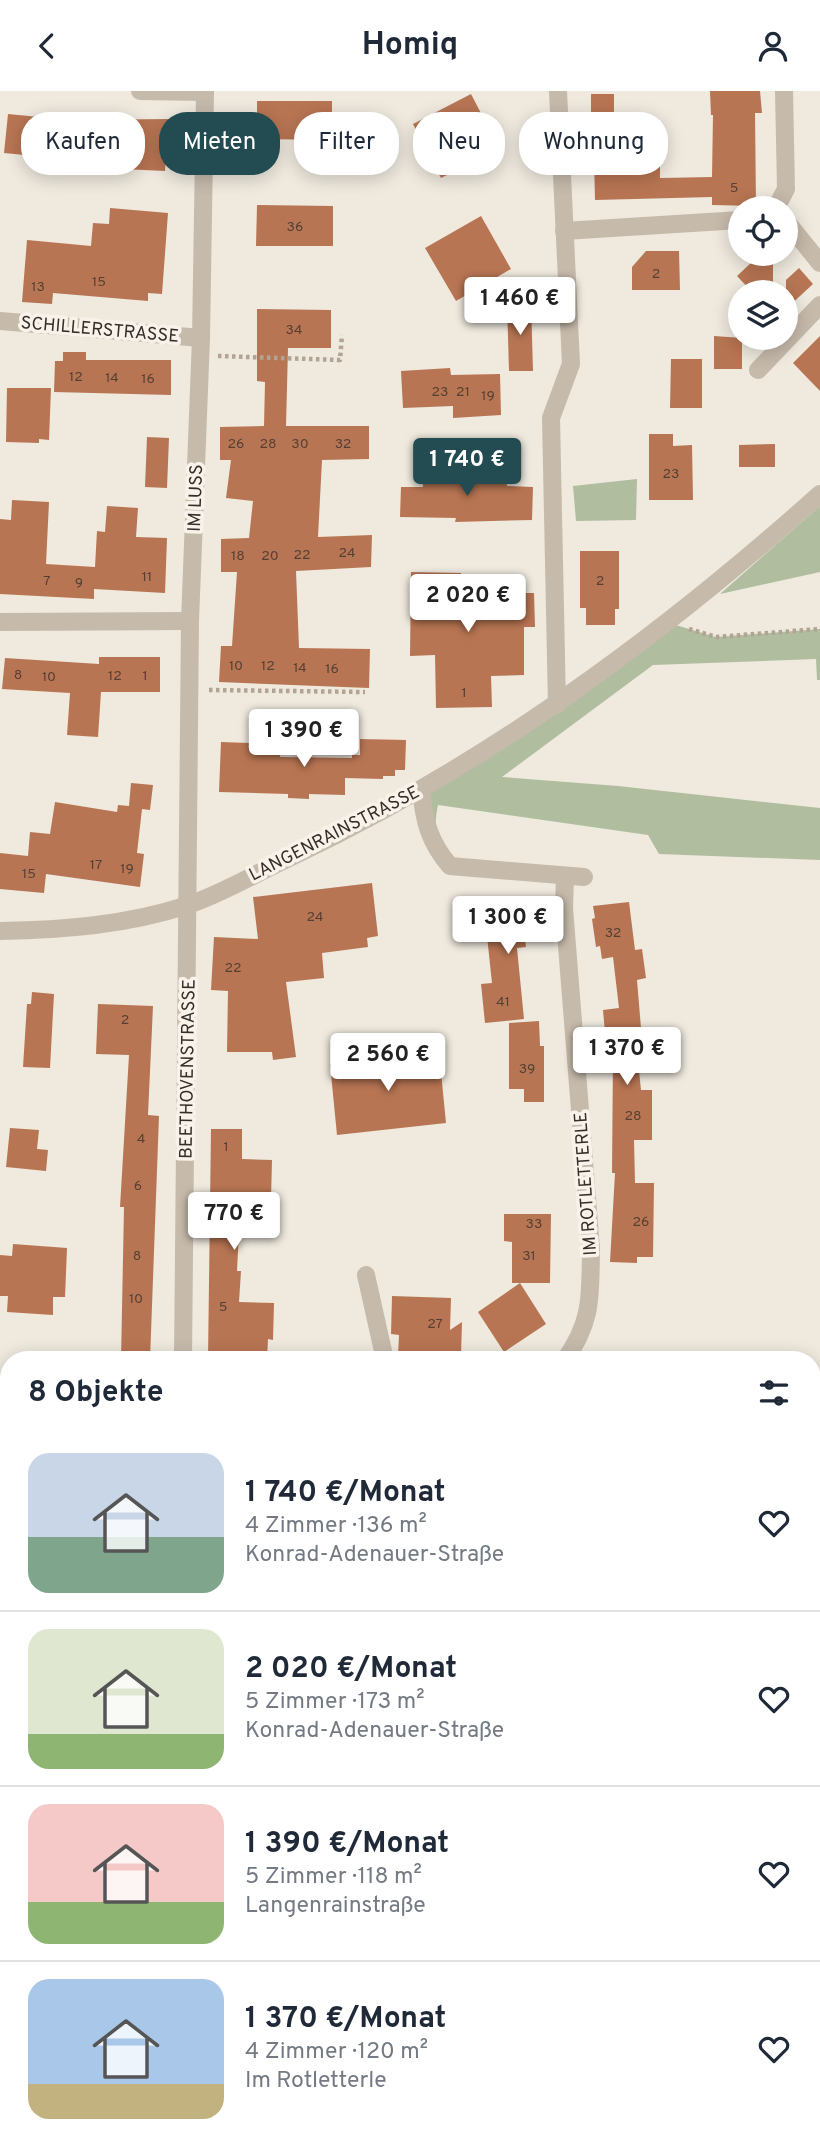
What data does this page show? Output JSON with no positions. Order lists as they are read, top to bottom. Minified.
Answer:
{"streets":{"street":["SCHILLERSTRASSE","IM LUSS","LANGENRAINSTRASSE","BEETHOVENSTRASSE","IM ROTLETTERLE"]},"crossings":[["SCHILLERSTRASSE","IM LUSS"],["IM LUSS","LANGENRAINSTRASSE"],["IM LUSS","BEETHOVENSTRASSE"],["LANGENRAINSTRASSE","BEETHOVENSTRASSE"]],"house_numbers":["5","36","2","15","13","34","12","14","16","23","21","19","26","28","30","32","23","24","22","18","20","11","7","2","9","10","12","14","16","8","12","1","10","1","17","19","15","24","32","22","41","2","39","28","4","1","6","26","33","8","31","10","5","27"],"page":{"header":"Homiq","chip":["Kaufen","Mieten","Filter","Neu","Wohnung"],"price":["1 460 €","1 740 €","2 020 €","1 390 €","1 300 €","1 370 €","2 560 €","770 €"],"heading":"8 Objekte","list":[{"name":"1 740 €/Monat","note":"4 Zimmer · 136 m² · Konrad-Adenauer-Straße"},{"name":"2 020 €/Monat","note":"5 Zimmer · 173 m² · Konrad-Adenauer-Straße"},{"name":"1 390 €/Monat","note":"5 Zimmer · 118 m² · Langenrainstraße"},{"name":"1 370 €/Monat","note":"4 Zimmer · 120 m² · Im Rotletterle"}]}}
